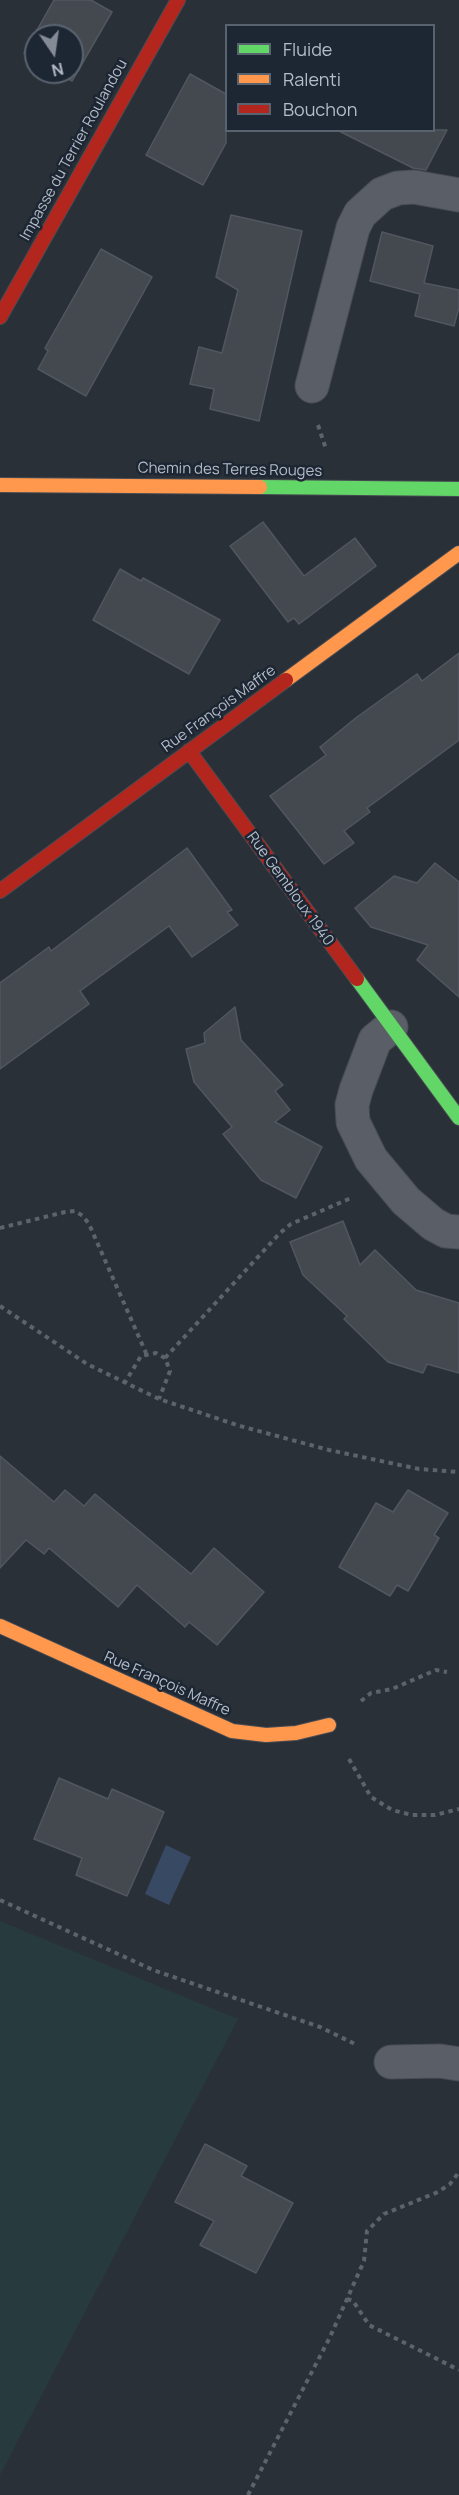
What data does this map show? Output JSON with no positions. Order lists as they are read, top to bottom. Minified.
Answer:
{"streets":{"street":["Impasse du Terrier Roulandou","Chemin des Terres Rouges","Rue François Maffre","Rue Gembloux 1940"]},"crossings":[["Rue François Maffre","Rue Gembloux 1940"]],"legend":["Fluide","Ralenti","Bouchon"],"north":"bottom"}
